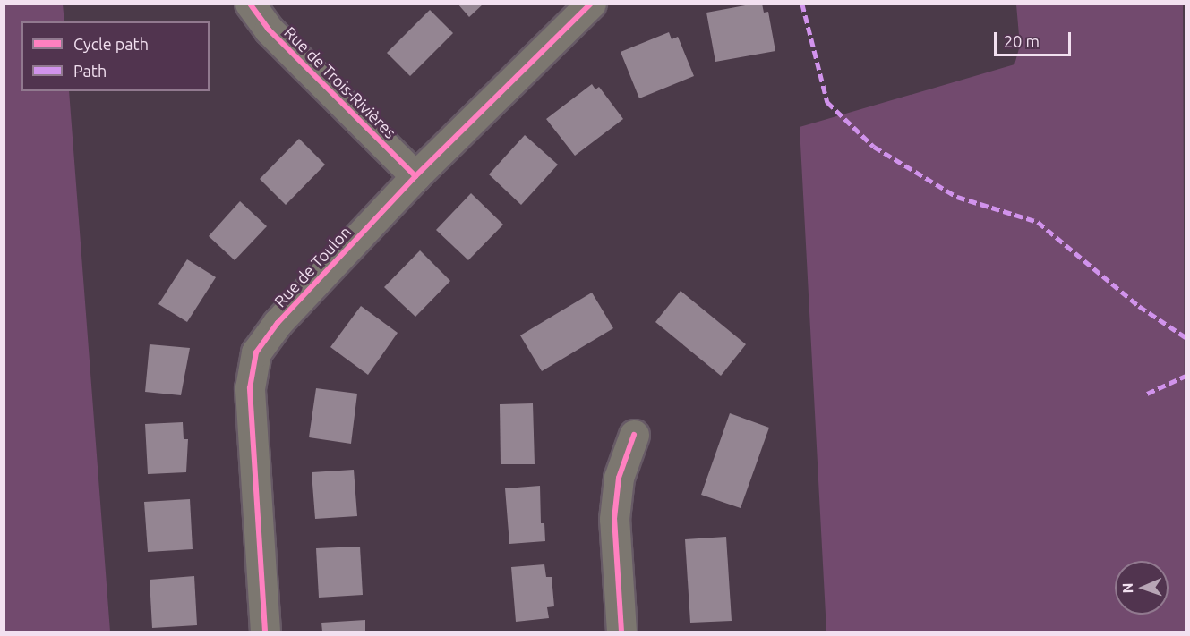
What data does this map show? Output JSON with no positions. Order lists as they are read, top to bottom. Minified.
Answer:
{"streets":{"street":["Rue de Trois-Rivières","Rue de Toulon"]},"crossings":[["Rue de Trois-Rivières","Rue de Toulon"]],"legend":["Cycle path","Path"],"scale_bar":"20 m","north":"left"}
